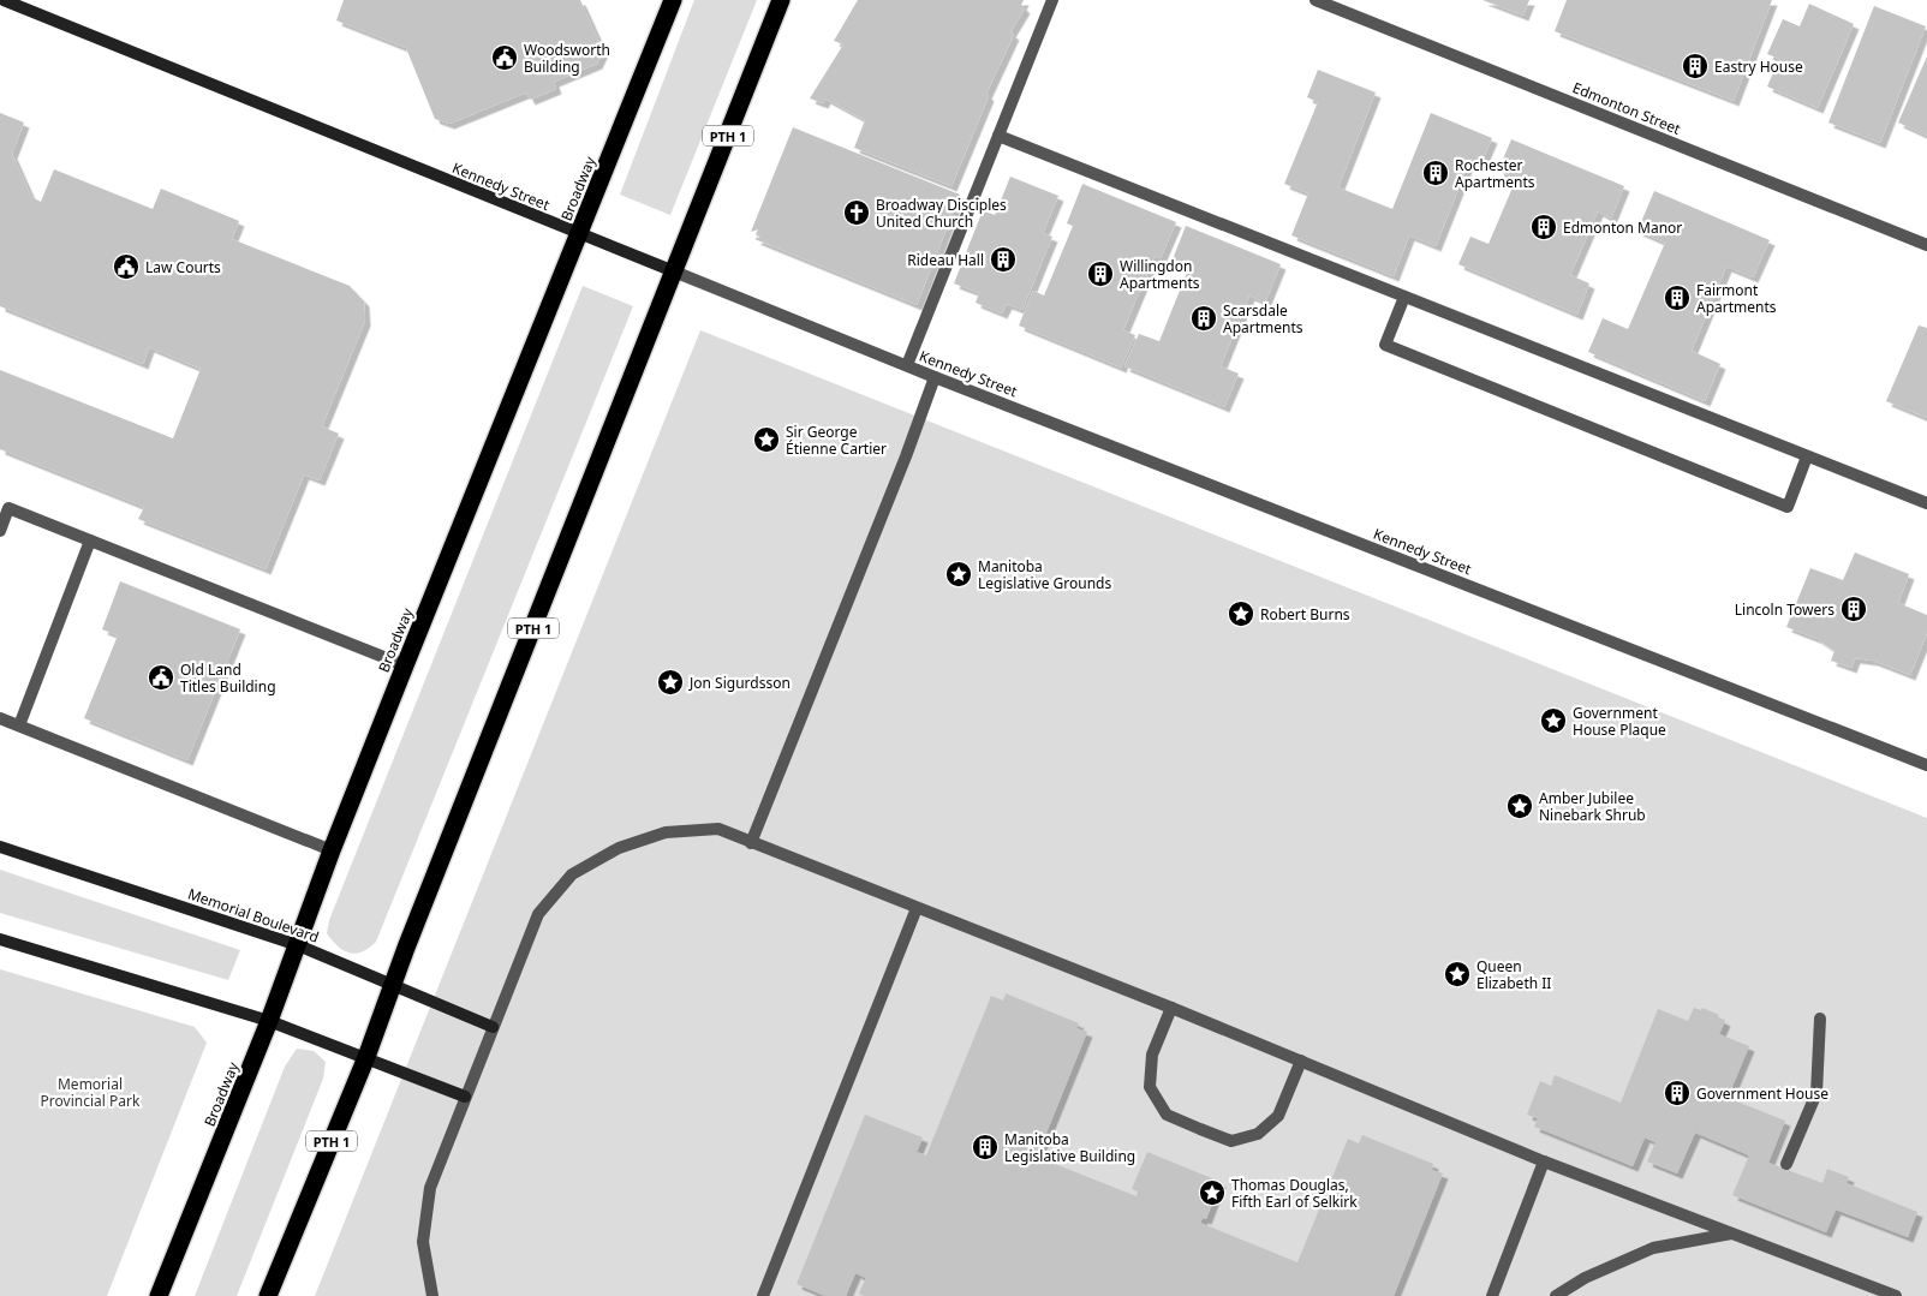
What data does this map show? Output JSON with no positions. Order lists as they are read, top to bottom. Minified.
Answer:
{"streets":{"highway":["PTH 1","Broadway"],"street":["Edmonton Street","Kennedy Street","Memorial Boulevard"]},"crossings":[["PTH 1","Kennedy Street"],["PTH 1","Memorial Boulevard"],["Kennedy Street","Broadway"],["Broadway","Memorial Boulevard"]],"parks":["Memorial Provincial Park"],"places":{"public building":["Woodsworth Building","Law Courts","Old Land Titles Building"],"building":["Eastry House","Rochester Apartments","Edmonton Manor","Rideau Hall","Willingdon Apartments","Fairmont Apartments","Scarsdale Apartments","Lincoln Towers","Government House","Manitoba Legislative Building"],"church":["Broadway Disciples United Church"],"place":["Sir George Étienne Cartier","Manitoba Legislative Grounds","Robert Burns","Jon Sigurdsson","Government House Plaque","Amber Jubilee Ninebark Shrub","Queen Elizabeth II","Thomas Douglas, Fifth Earl of Selkirk"]}}
